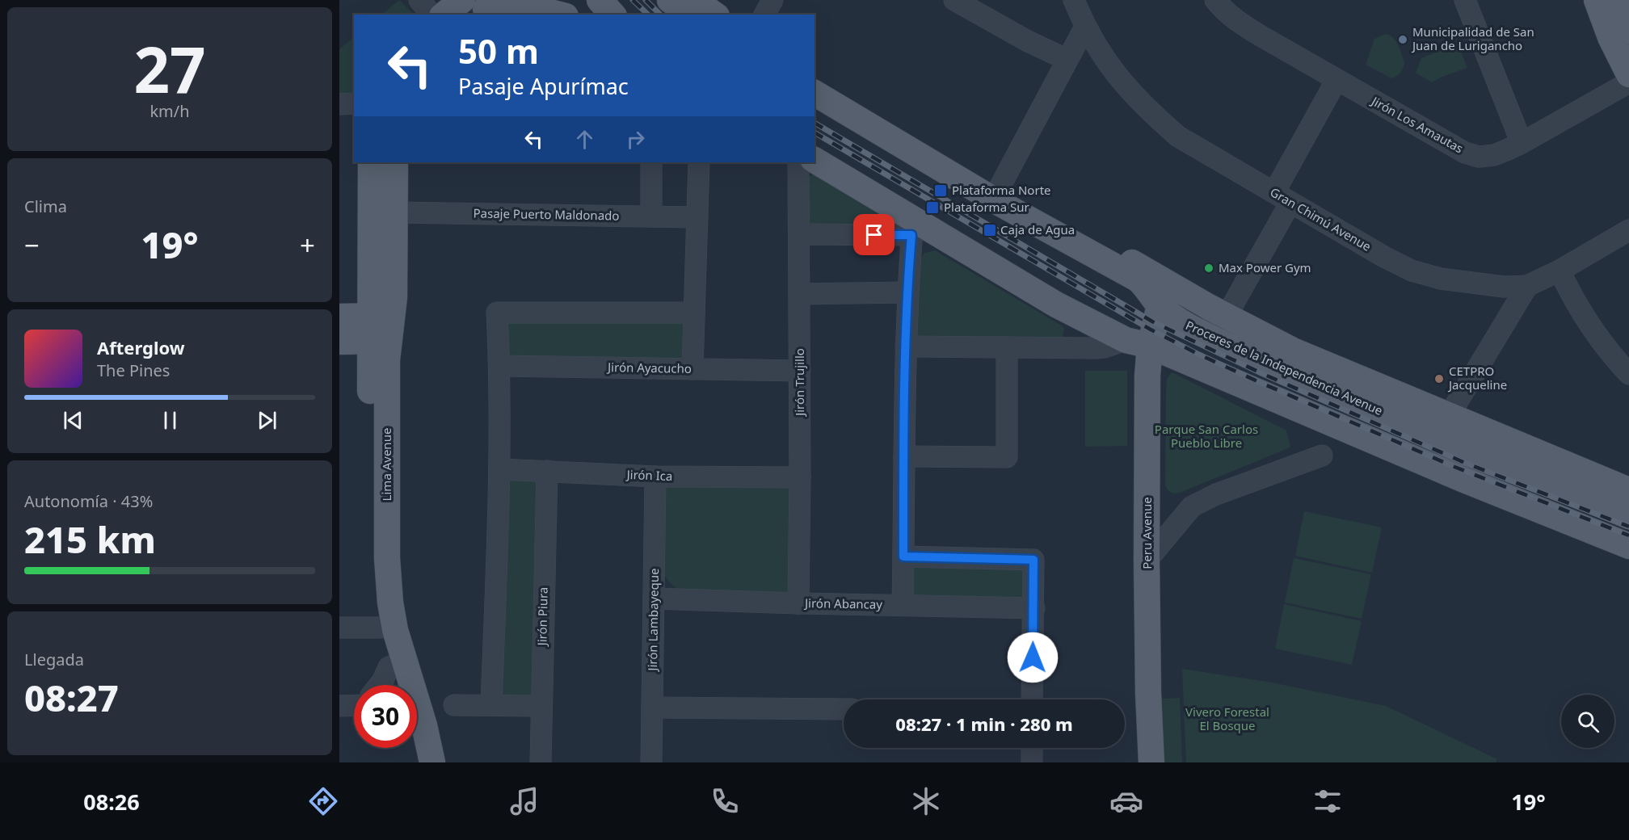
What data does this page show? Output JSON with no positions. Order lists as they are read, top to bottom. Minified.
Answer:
{"streets":{"main road":["Proceres de la Independencia Avenue","Lima Avenue","Peru Avenue"],"street":["Jirón Los Amautas","Pasaje Puerto Maldonado","Gran Chimú Avenue","Jirón Ayacucho","Jirón Trujillo","Jirón Ica","Jirón Abancay","Jirón Piura","Jirón Lambayeque"]},"crossings":[["Pasaje Puerto Maldonado","Lima Avenue"],["Jirón Ayacucho","Jirón Trujillo"],["Proceres de la Independencia Avenue","Peru Avenue"],["Jirón Trujillo","Jirón Ica"],["Jirón Trujillo","Jirón Abancay"],["Jirón Ica","Jirón Piura"],["Jirón Ica","Jirón Lambayeque"],["Jirón Abancay","Jirón Lambayeque"]],"parks":["Parque San Carlos Pueblo Libre","Vivero Forestal El Bosque"],"places":{"other":["Municipalidad de San Juan de Lurigancho","Max Power Gym","CETPRO Jacqueline"],"transit":["Plataforma Norte","Plataforma Sur","Caja de Agua"]},"page":{"tile":[["27","km/h"],"Clima",["Autonomía · 43%","215 km"],["Llegada","08:27"]],"turn":["50 m","Pasaje Apurímac"],"heat":["−","19°","+"],"song":["Afterglow","The Pines"],"limit":"30","trip":"08:27 · 1 min · 280 m","tabs":["08:26","19°"]}}
